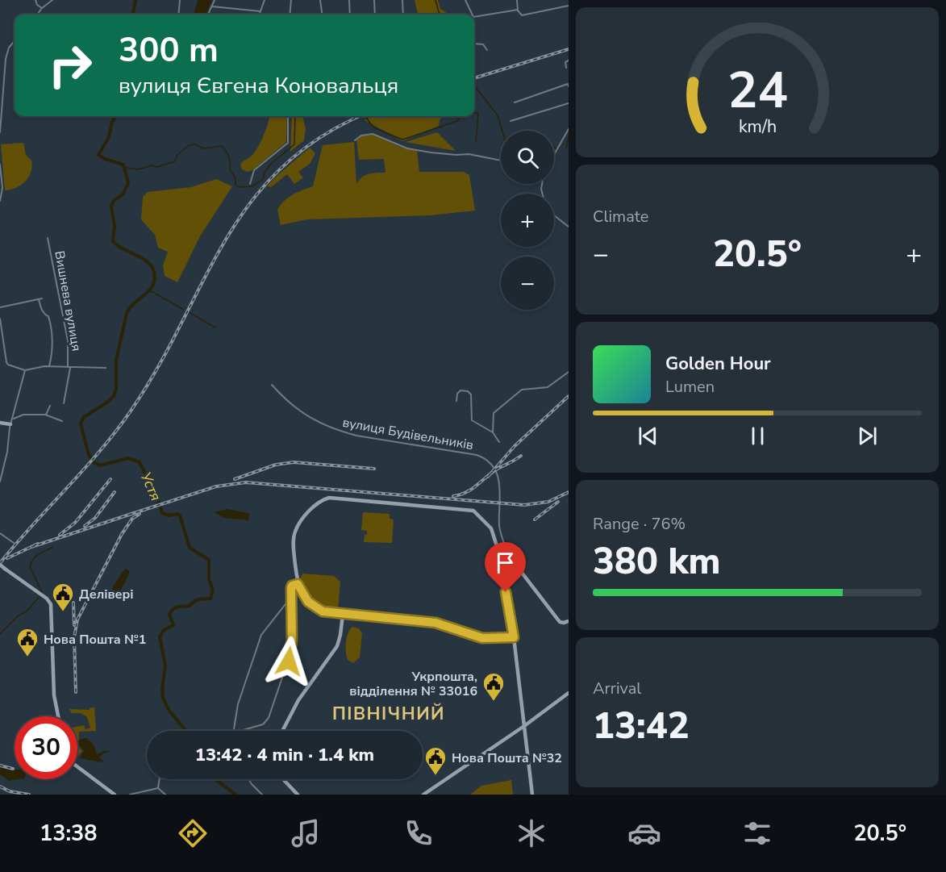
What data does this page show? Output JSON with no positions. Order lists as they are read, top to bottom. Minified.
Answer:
{"streets":{"street":["Вишнева вулиця","вулиця Будівельників"]},"districts":["ПІВНІЧНИЙ"],"water":["Устя"],"places":{"public building":["Делівері","Нова Пошта №1","Укрпошта, відділення № 33016","Нова Пошта №32"]},"page":{"turn":["300 m","вулиця Євгена Коновальця"],"map_buttons":["+","−"],"tile":["Climate",["Range · 76%","380 km"],["Arrival","13:42"]],"heat":["−","20.5°","+"],"song":["Golden Hour","Lumen"],"limit":"30","trip":"13:42 · 4 min · 1.4 km","tabs":["13:38","20.5°"],"gauge":["24","km/h"]}}
